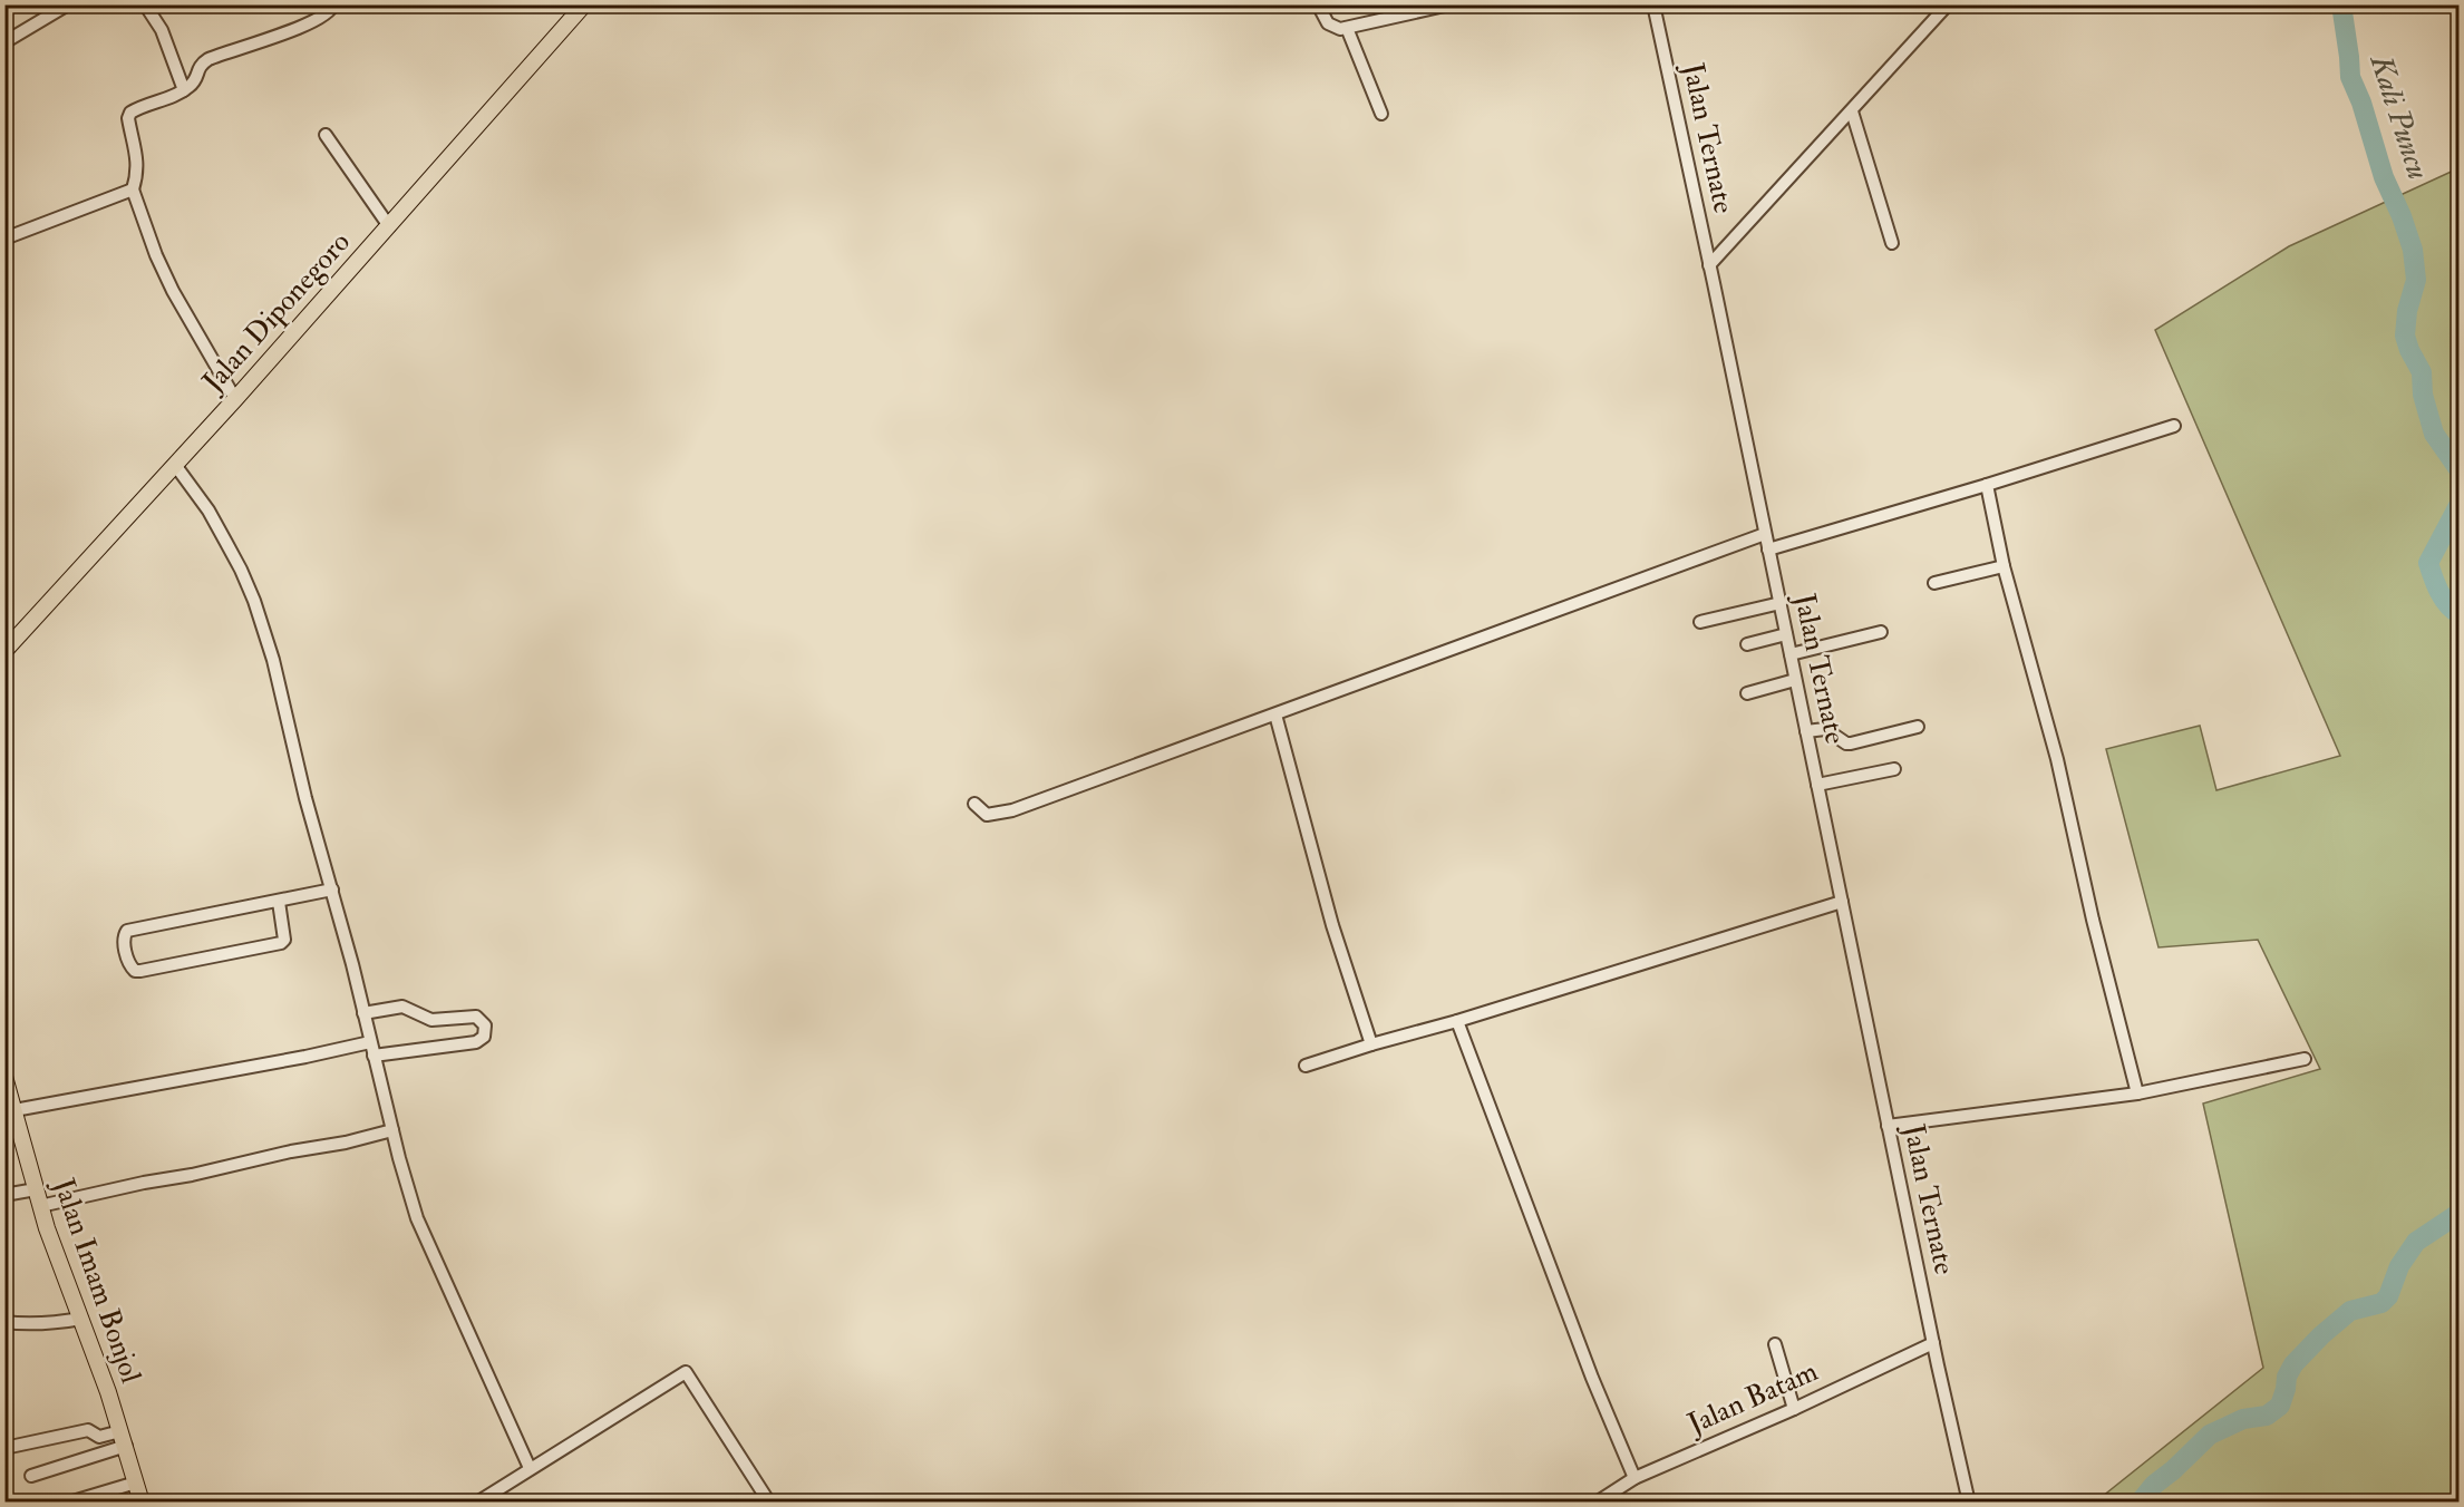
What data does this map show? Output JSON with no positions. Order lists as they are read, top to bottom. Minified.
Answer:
{"streets":{"main road":["Jalan Diponegoro","Jalan Imam Bonjol"],"street":["Jalan Ternate","Jalan Batam"]},"crossings":[["Jalan Ternate","Jalan Batam"]],"water":["Kali Puncu"]}
